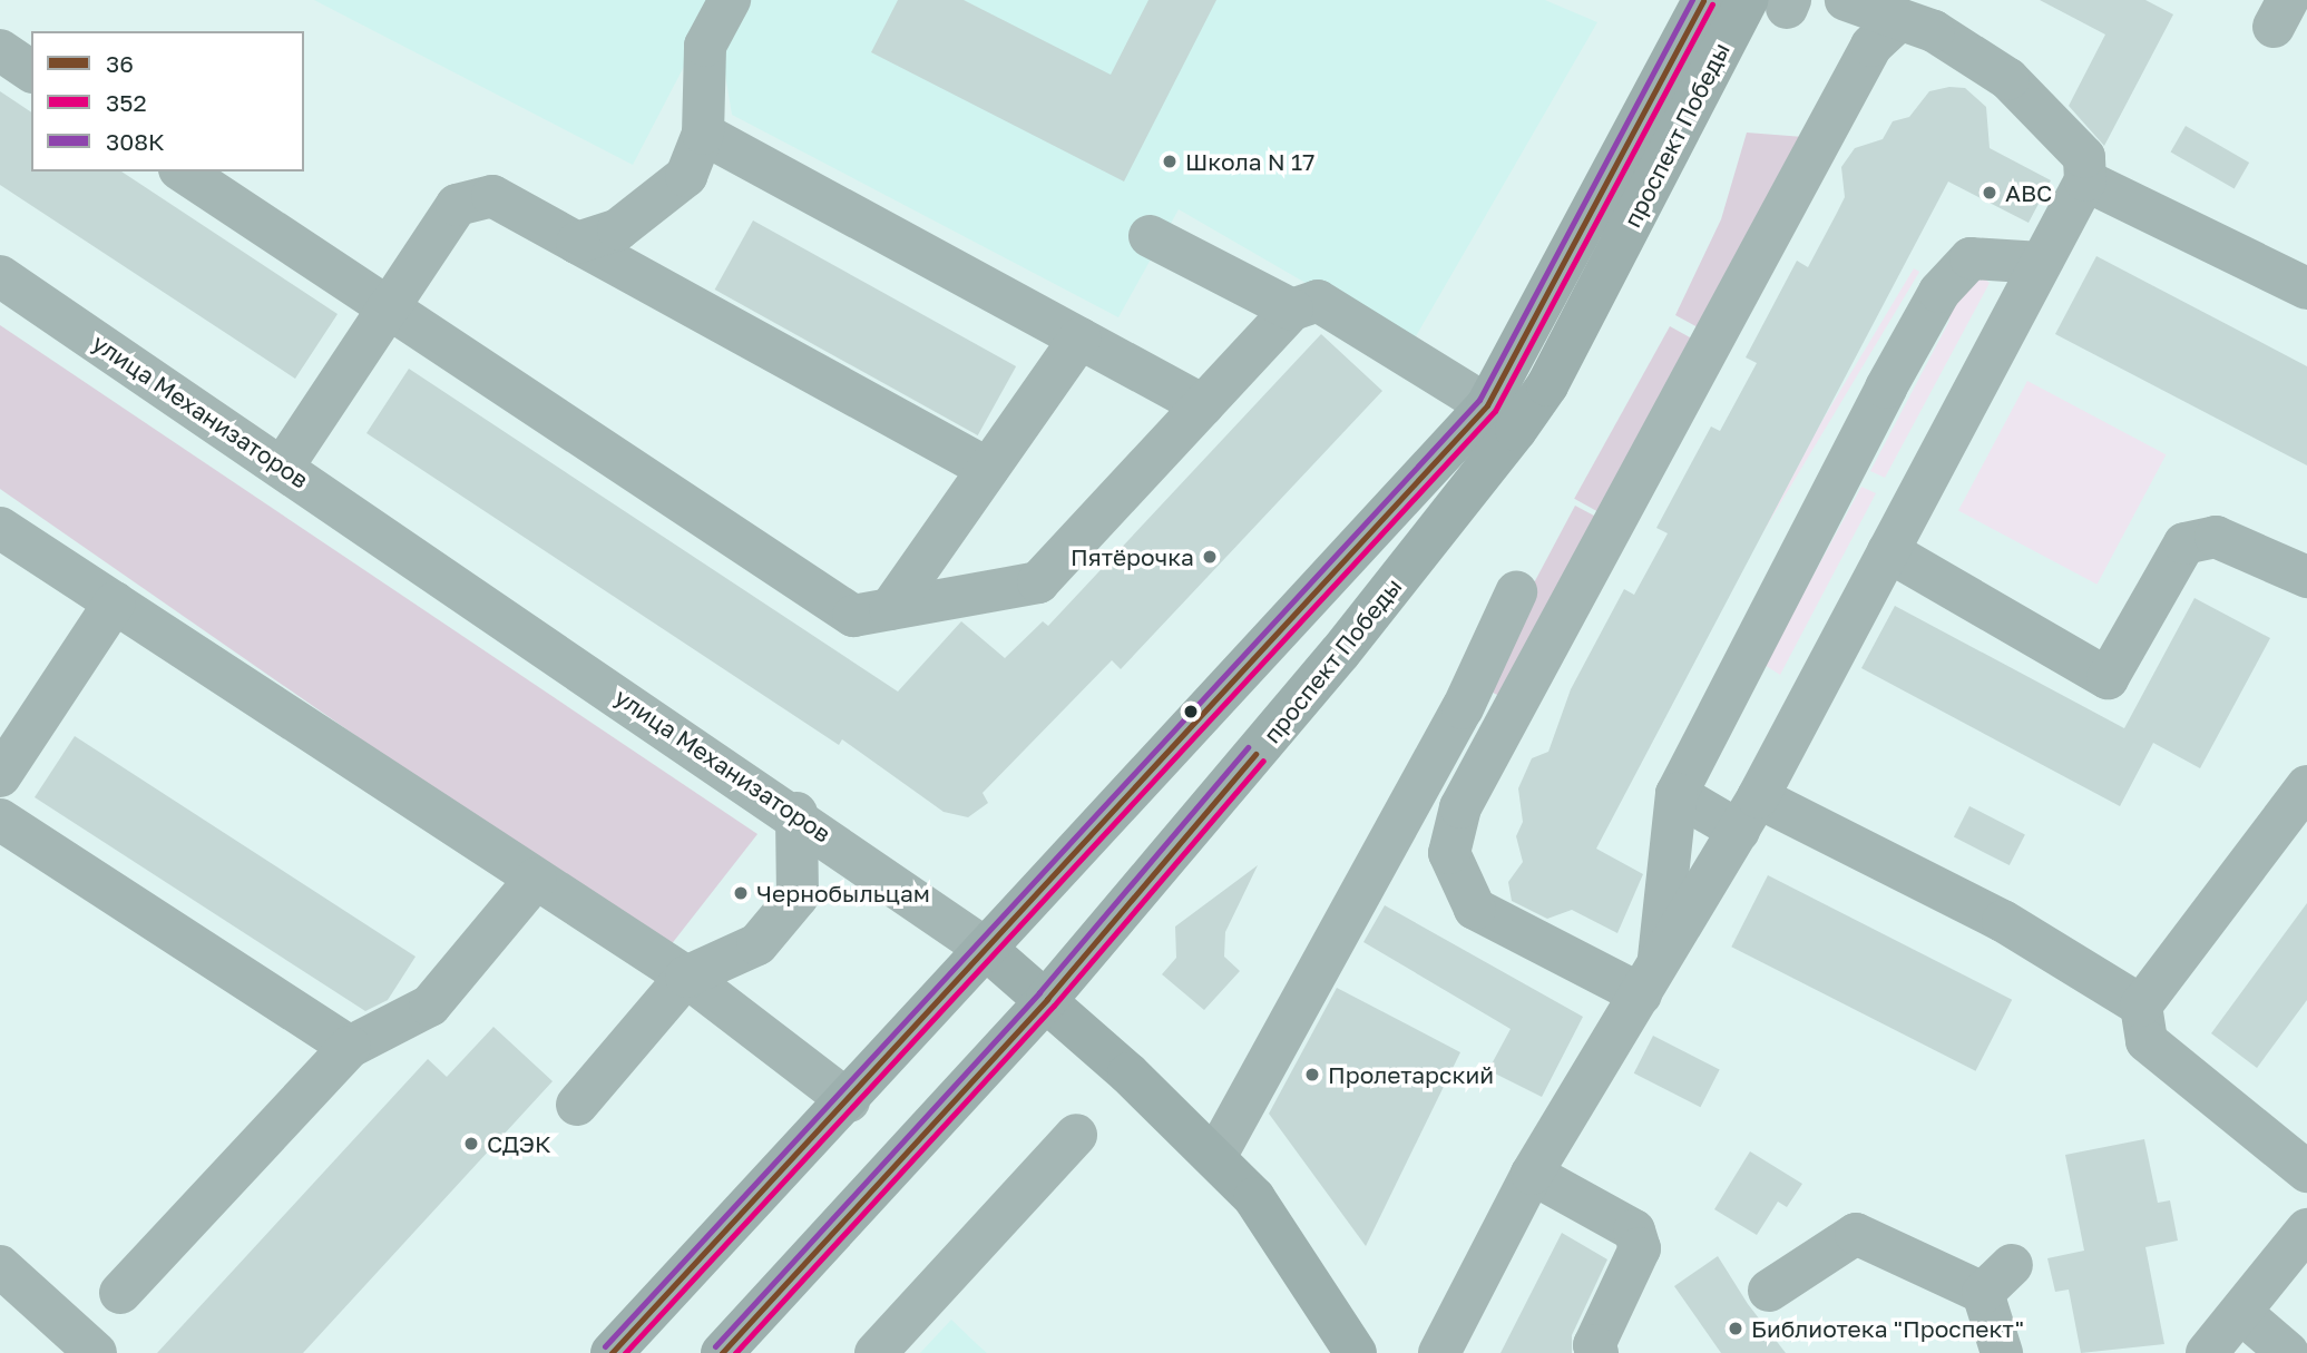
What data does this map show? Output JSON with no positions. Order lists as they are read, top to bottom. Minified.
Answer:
{"streets":{"main road":["проспект Победы","улица Механизаторов"]},"crossings":[["проспект Победы","улица Механизаторов"]],"places":["Школа N 17","АВС","Пятёрочка","Чернобыльцам","Пролетарский","СДЭК","Библиотека \"Проспект\""],"lines":["transit line 36","transit line 308К","transit line 352"],"legend":["36","352","308К"]}
